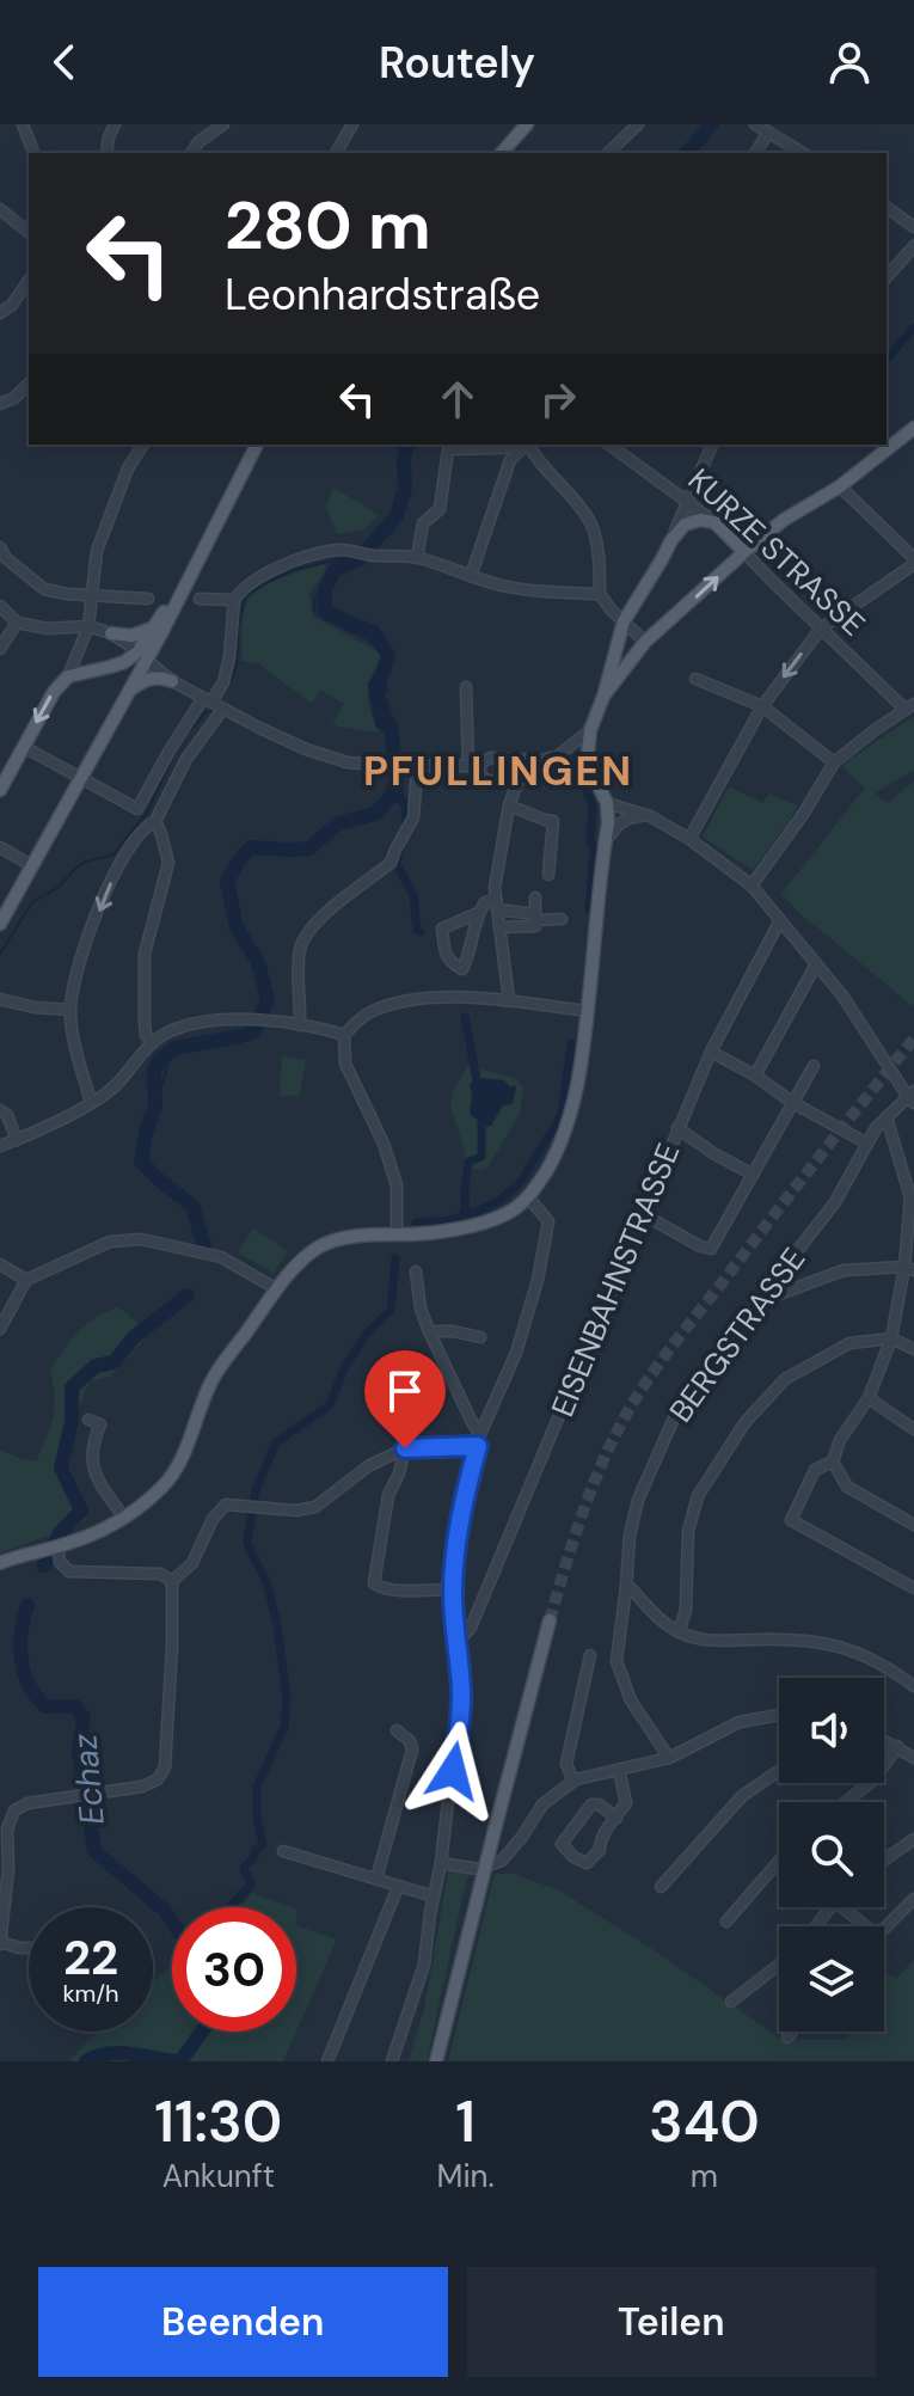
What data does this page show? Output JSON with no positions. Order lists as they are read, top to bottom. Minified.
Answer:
{"streets":{"main road":["KURZE STRASSE"],"street":["EISENBAHNSTRASSE","BERGSTRASSE"]},"districts":["PFULLINGEN"],"water":["Echaz"],"page":{"header":"Routely","turn":["280 m","Leonhardstraße"],"speed":"22 km/h","limit":"30","eta":["11:30","Ankunft","1","Min.","340","m"],"buttons":["Beenden","Teilen"]}}
